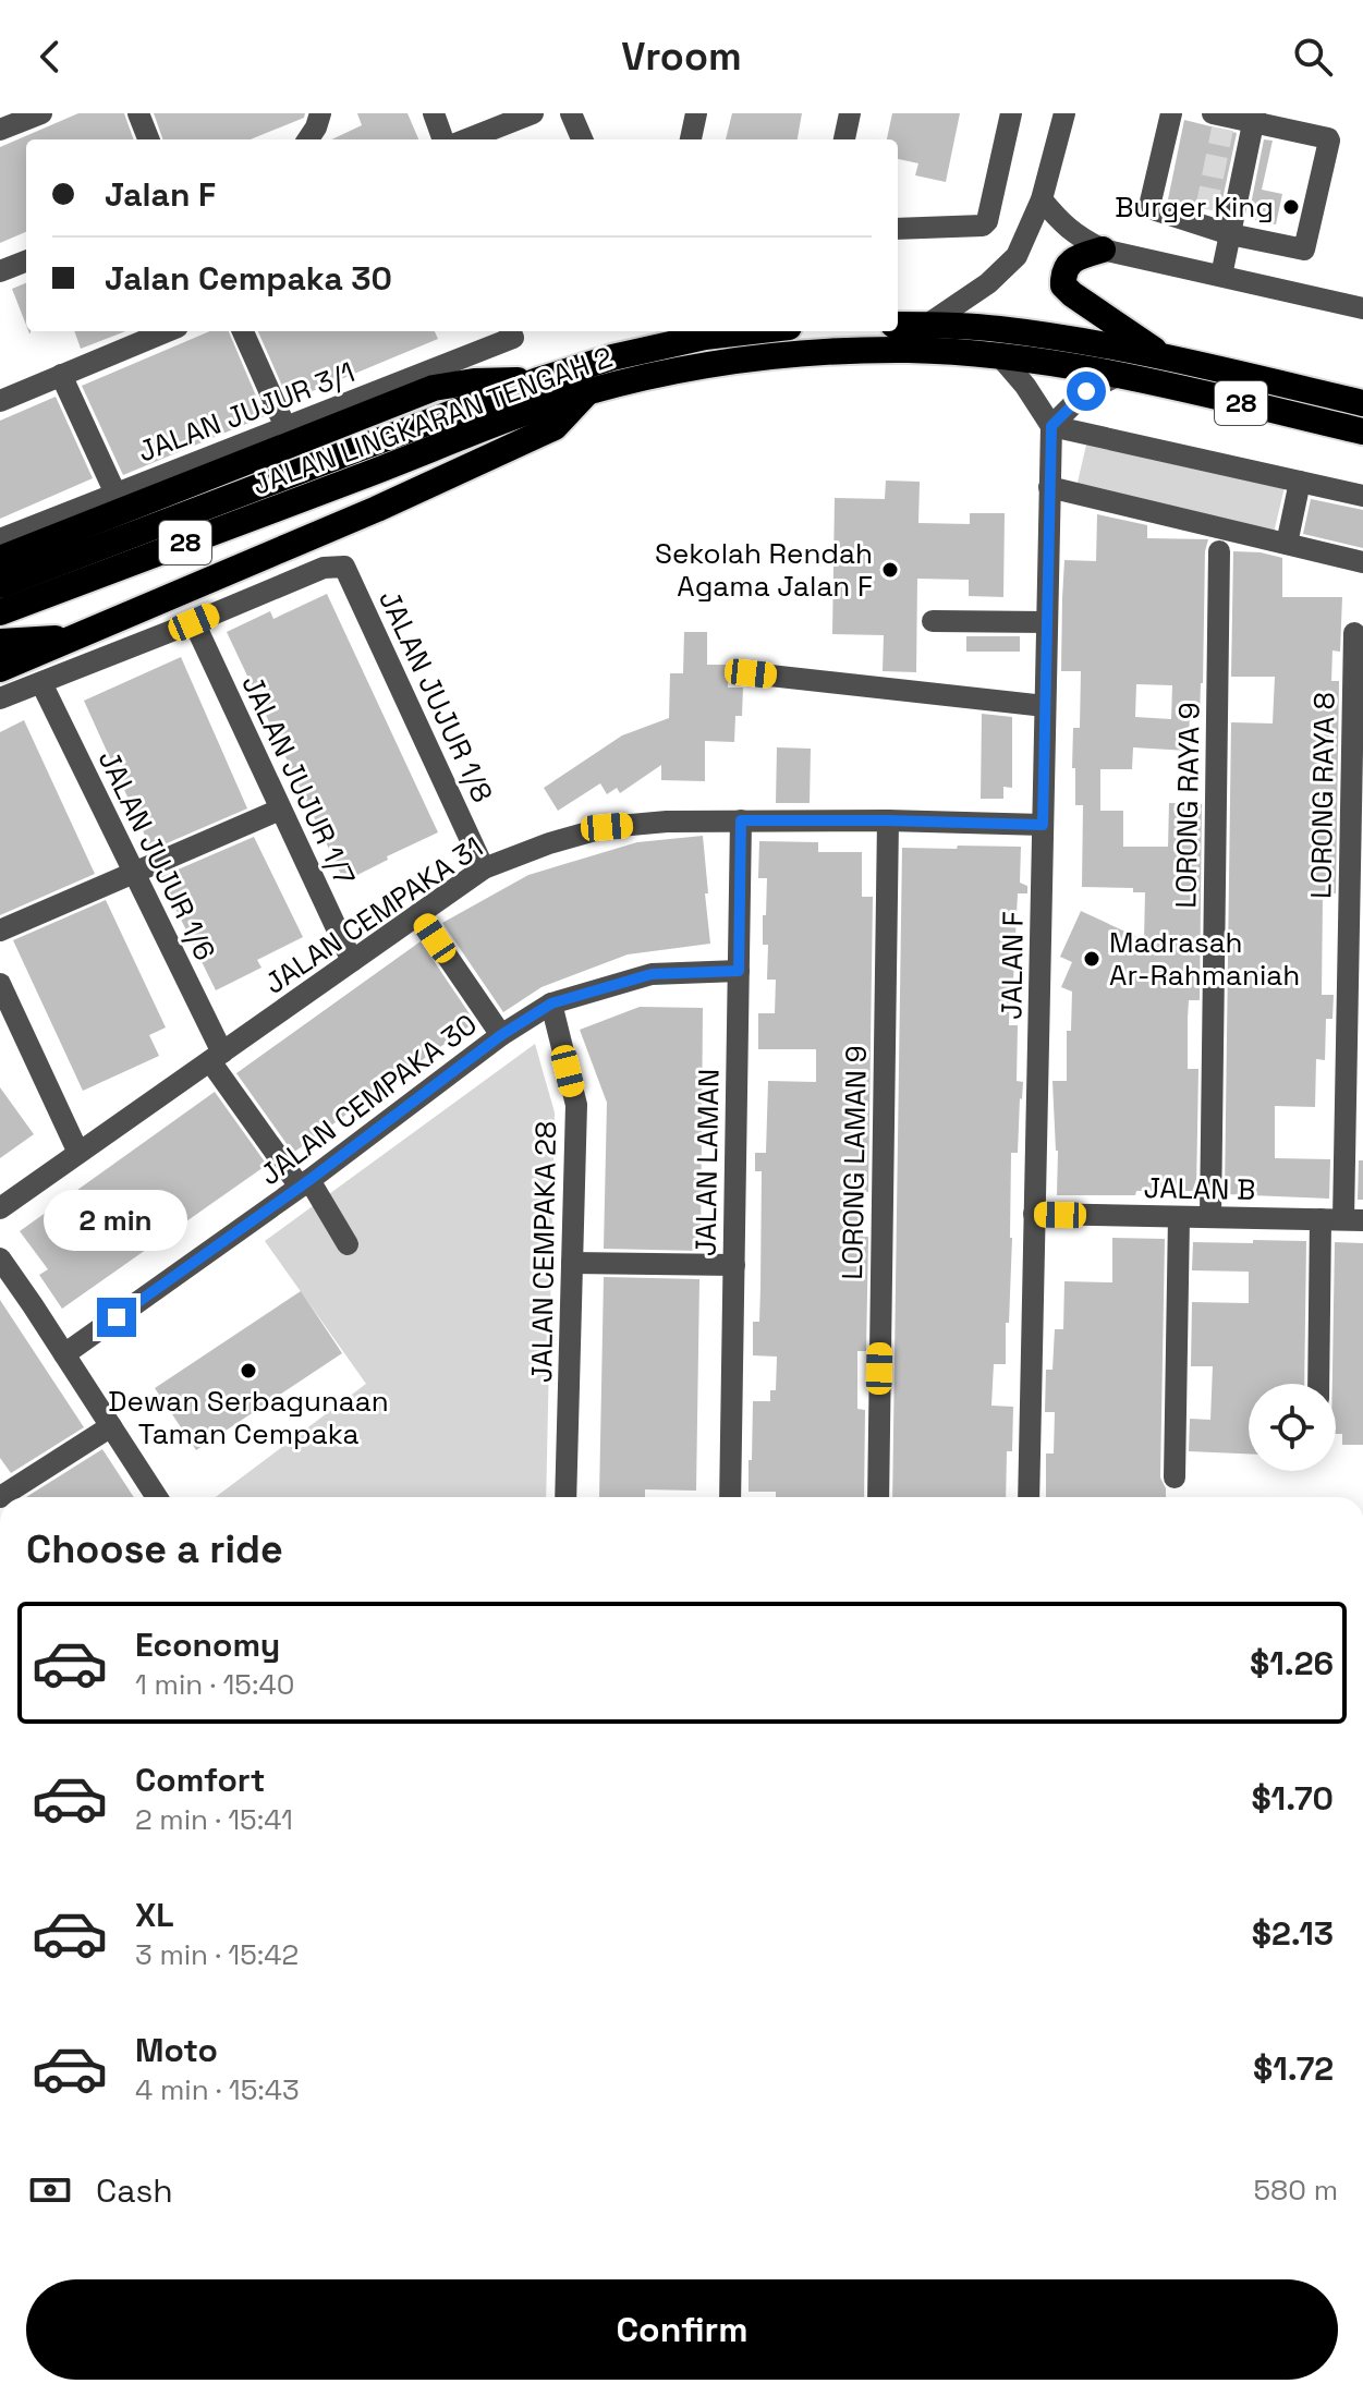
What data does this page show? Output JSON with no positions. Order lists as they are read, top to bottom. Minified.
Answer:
{"streets":{"highway":["28","JALAN LINGKARAN TENGAH 2"],"street":["JALAN JUJUR 3/1","JALAN JUJUR 1/8","JALAN JUJUR 1/7","LORONG RAYA 8","LORONG RAYA 9","JALAN JUJUR 1/6","JALAN CEMPAKA 31","JALAN F","JALAN CEMPAKA 30","JALAN LAMAN","LORONG LAMAN 9","JALAN B","JALAN CEMPAKA 28"]},"crossings":[["JALAN JUJUR 1/8","JALAN JUJUR 1/7"],["JALAN JUJUR 1/8","JALAN CEMPAKA 31"],["JALAN JUJUR 1/7","JALAN CEMPAKA 31"],["LORONG RAYA 8","JALAN B"],["LORONG RAYA 9","JALAN B"],["JALAN JUJUR 1/6","JALAN CEMPAKA 31"],["JALAN JUJUR 1/6","JALAN CEMPAKA 30"],["JALAN CEMPAKA 31","JALAN F"],["JALAN CEMPAKA 31","JALAN LAMAN"],["JALAN CEMPAKA 31","LORONG LAMAN 9"],["JALAN F","JALAN B"],["JALAN CEMPAKA 30","JALAN LAMAN"],["JALAN CEMPAKA 30","JALAN CEMPAKA 28"]],"places":["Burger King","Sekolah Rendah Agama Jalan F","Madrasah Ar-Rahmaniah","Dewan Serbagunaan Taman Cempaka"],"page":{"header":"Vroom","banner":["Jalan F","Jalan Cempaka 30"],"bubble":"2 min","heading":"Choose a ride","list":[{"name":"Economy","note":"1 min · 15:40","value":"$1.26"},{"name":"Comfort","note":"2 min · 15:41","value":"$1.70"},{"name":"XL","note":"3 min · 15:42","value":"$2.13"},{"name":"Moto","note":"4 min · 15:43","value":"$1.72"}],"pay":["Cash","580 m"],"buttons":"Confirm"}}
